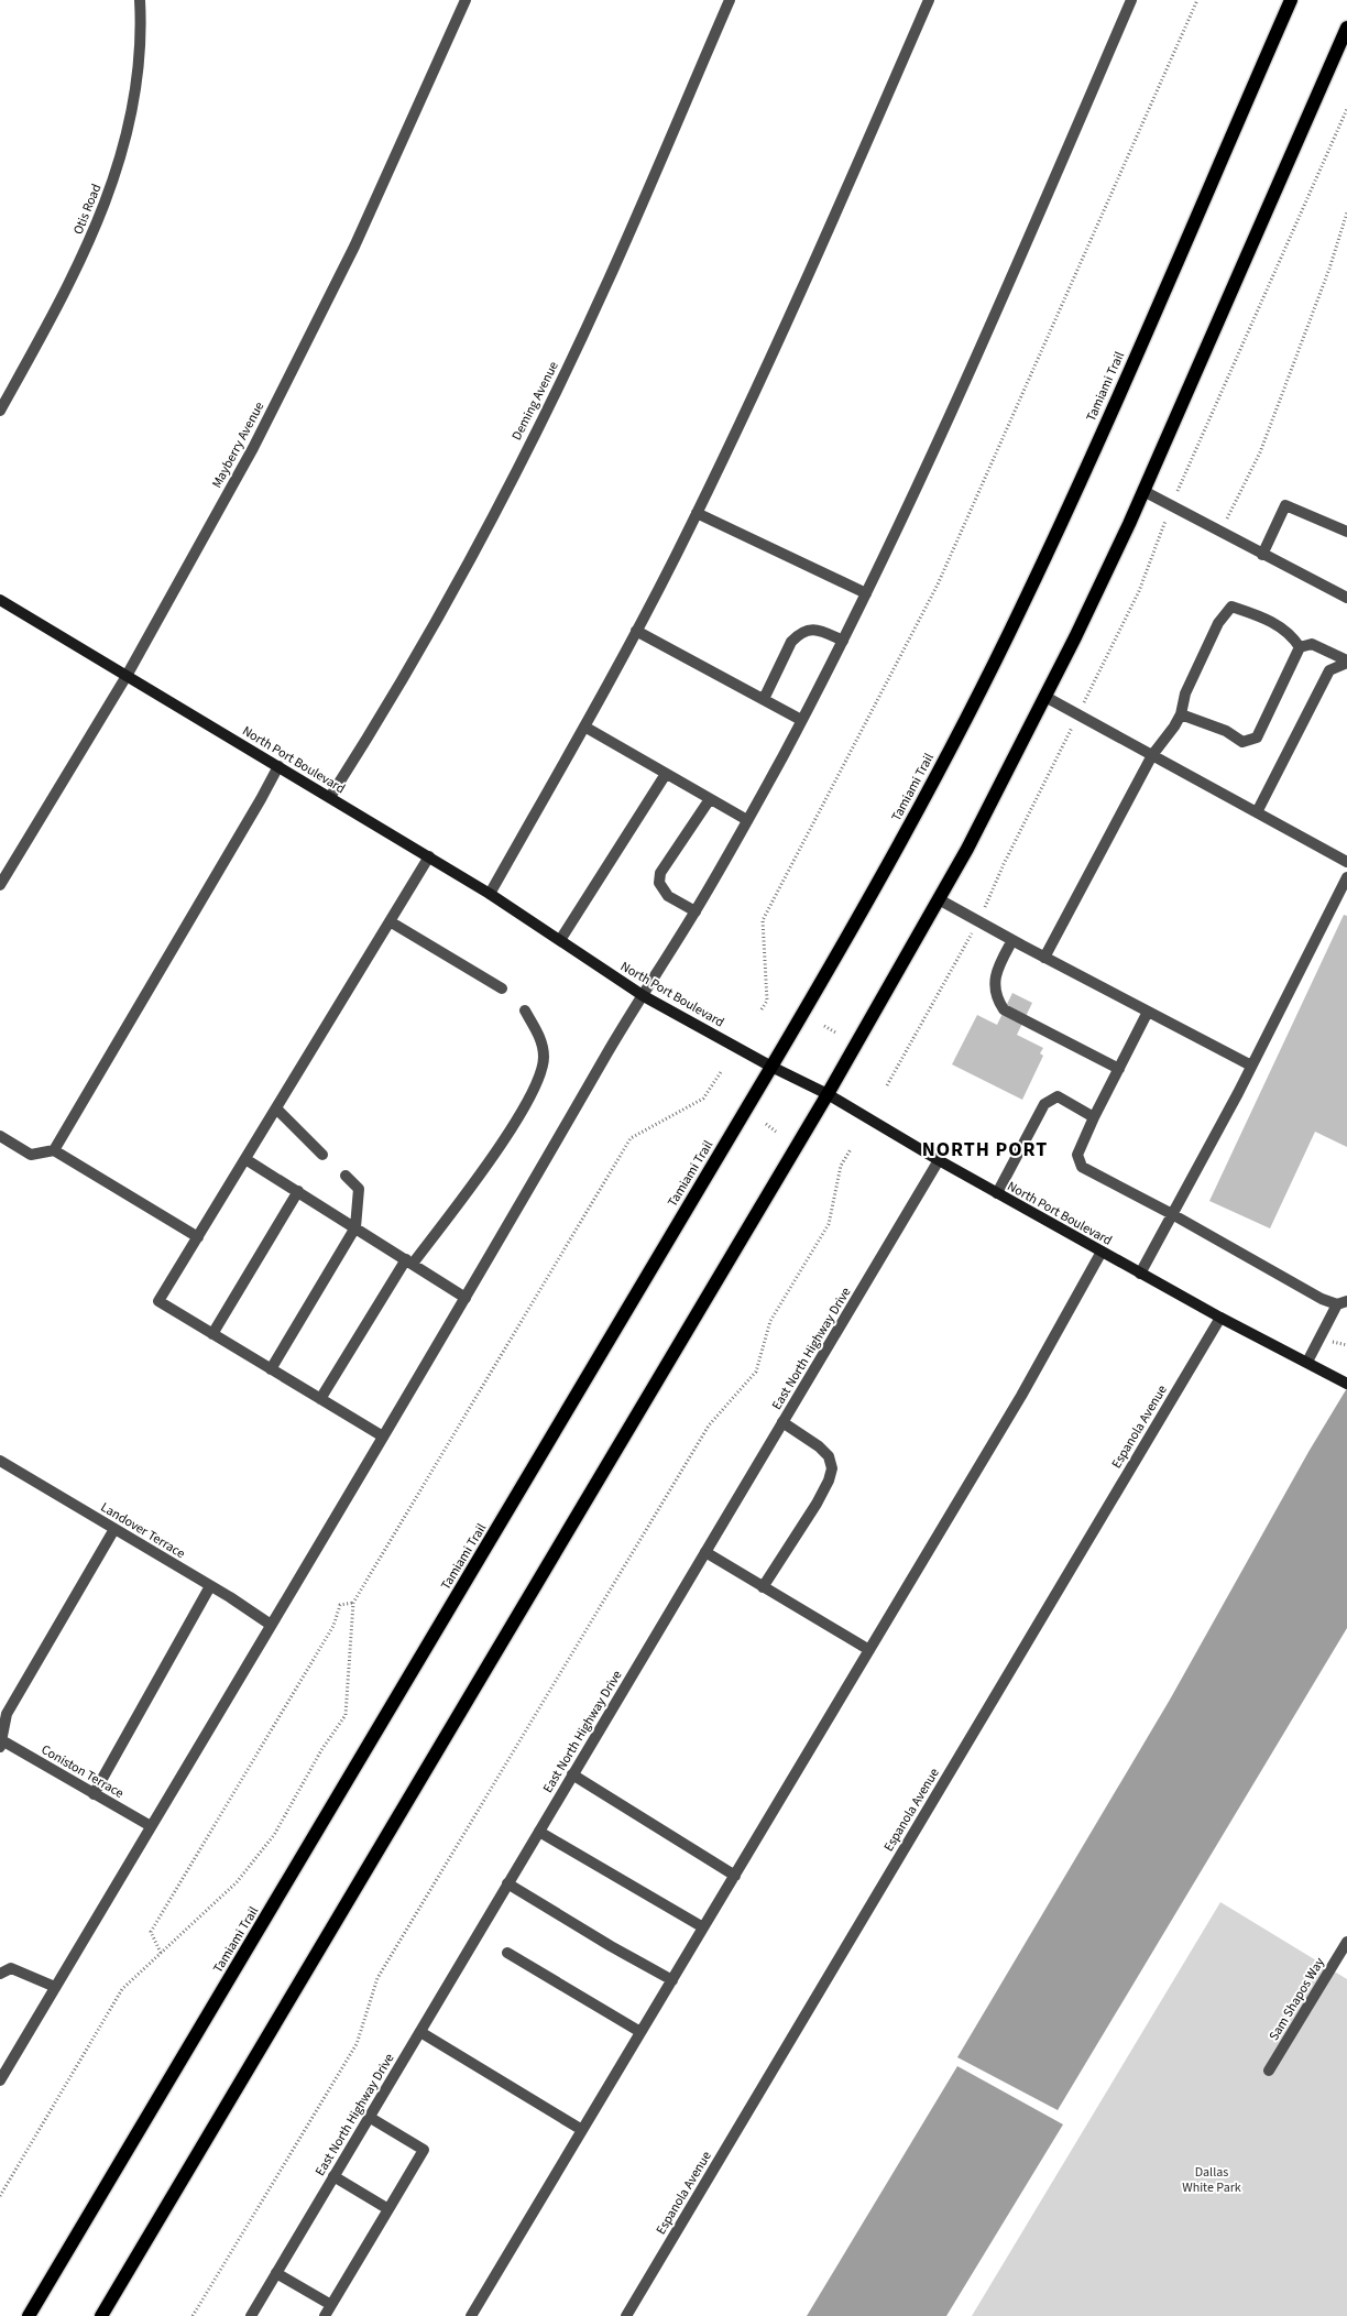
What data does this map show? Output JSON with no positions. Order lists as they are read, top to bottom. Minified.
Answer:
{"streets":{"main road":["Tamiami Trail"],"street":["Otis Road","Deming Avenue","Mayberry Avenue","North Port Boulevard","East North Highway Drive","Espanola Avenue","Landover Terrace","Coniston Terrace","Sam Shapos Way"]},"crossings":[["Tamiami Trail","North Port Boulevard"],["Deming Avenue","North Port Boulevard"],["Mayberry Avenue","North Port Boulevard"],["North Port Boulevard","East North Highway Drive"],["North Port Boulevard","Espanola Avenue"]],"districts":["NORTH PORT"],"parks":["Dallas White Park"]}
